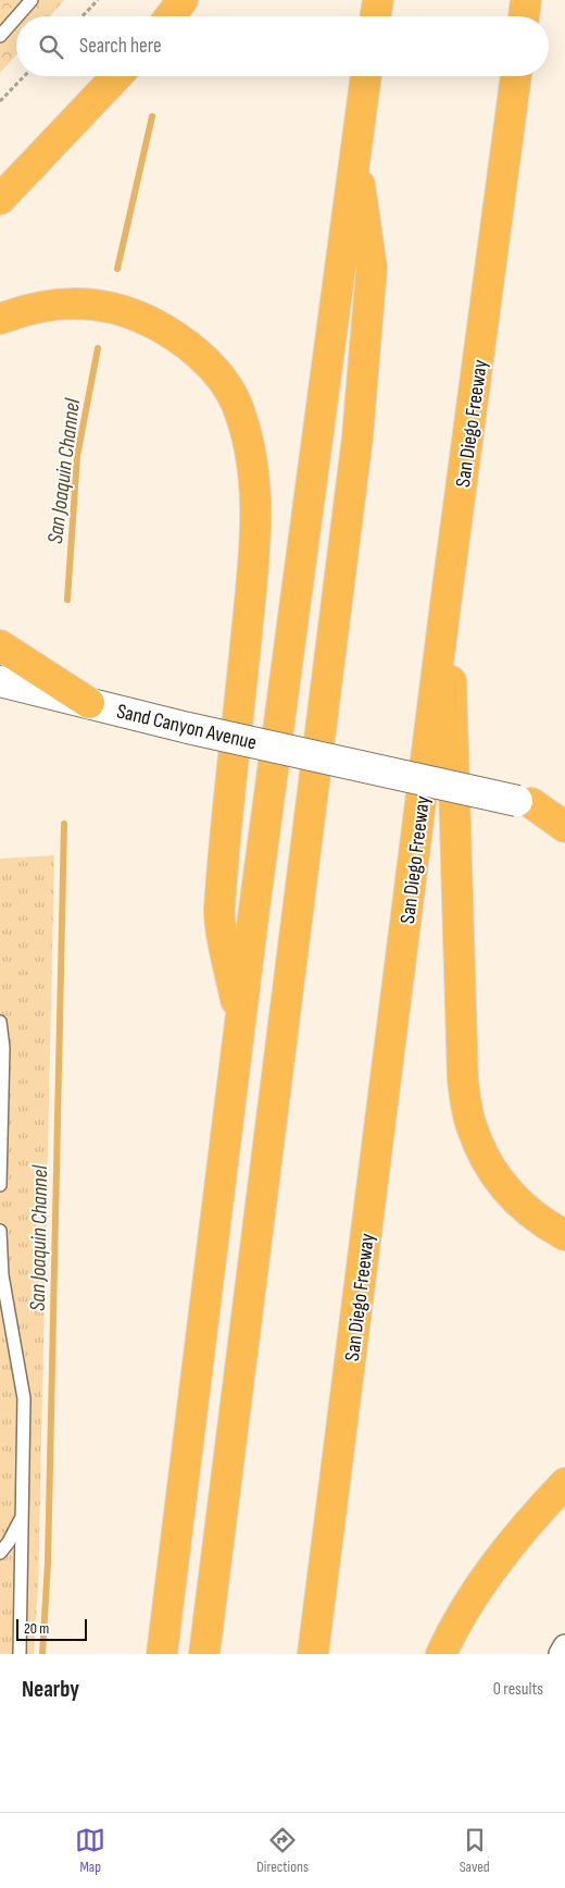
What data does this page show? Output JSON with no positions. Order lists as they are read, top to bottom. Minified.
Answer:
{"streets":{"highway":["San Diego Freeway"],"main road":["Sand Canyon Avenue"]},"water":["San Joaquin Channel"],"scale_bar":"20 m","page":{"search":"Search here","scale":"20 m","heading":["Nearby","0 results"],"nav":["Map","Directions","Saved"]}}
